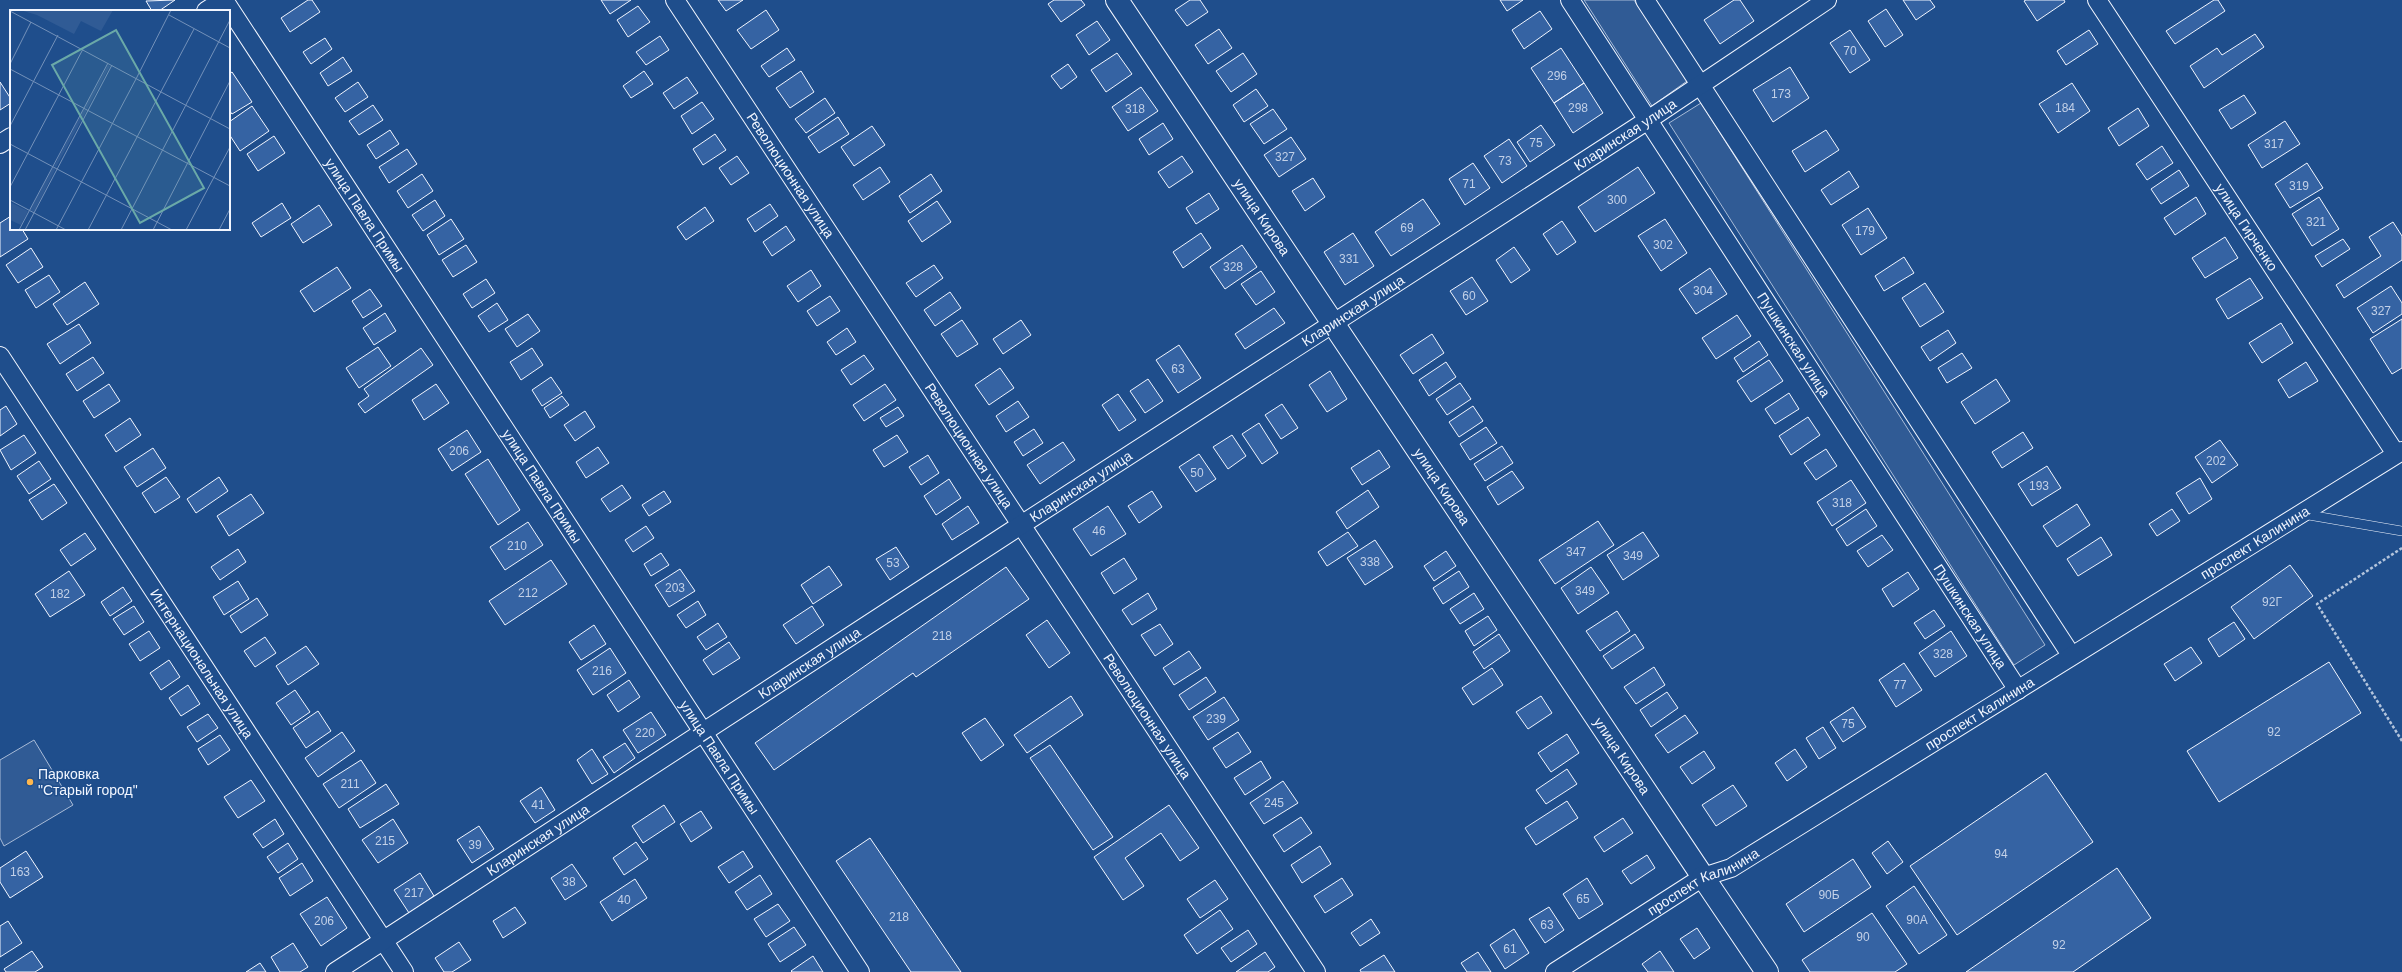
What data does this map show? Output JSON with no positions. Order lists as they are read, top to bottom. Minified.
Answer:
{"streets":{"street":["Кларинская улица","Революционная улица","улица Павла Примы","улица Кирова","улица Гирченко","Пушкинская улица","проспект Калинина","Интернациональная улица"]},"crossings":[["Кларинская улица","Революционная улица"],["Кларинская улица","улица Павла Примы"],["Кларинская улица","улица Кирова"],["Кларинская улица","Пушкинская улица"],["Кларинская улица","Интернациональная улица"],["улица Кирова","проспект Калинина"],["улица Гирченко","проспект Калинина"],["Пушкинская улица","проспект Калинина"]],"places":["Парковка \"Старый город\""],"house_numbers":["70","296","173","298","184","318","75","317","327","73","71","319","300","321","69","179","302","331","328","304","60","327","63","206","202","50","193","318","46","210","347","349","338","53","203","349","212","182","92Г","218","328","216","77","239","75","92","220","211","245","41","215","39","94","163","38","217","90Б","65","40","218","90А","206","63","90","92","61"]}
